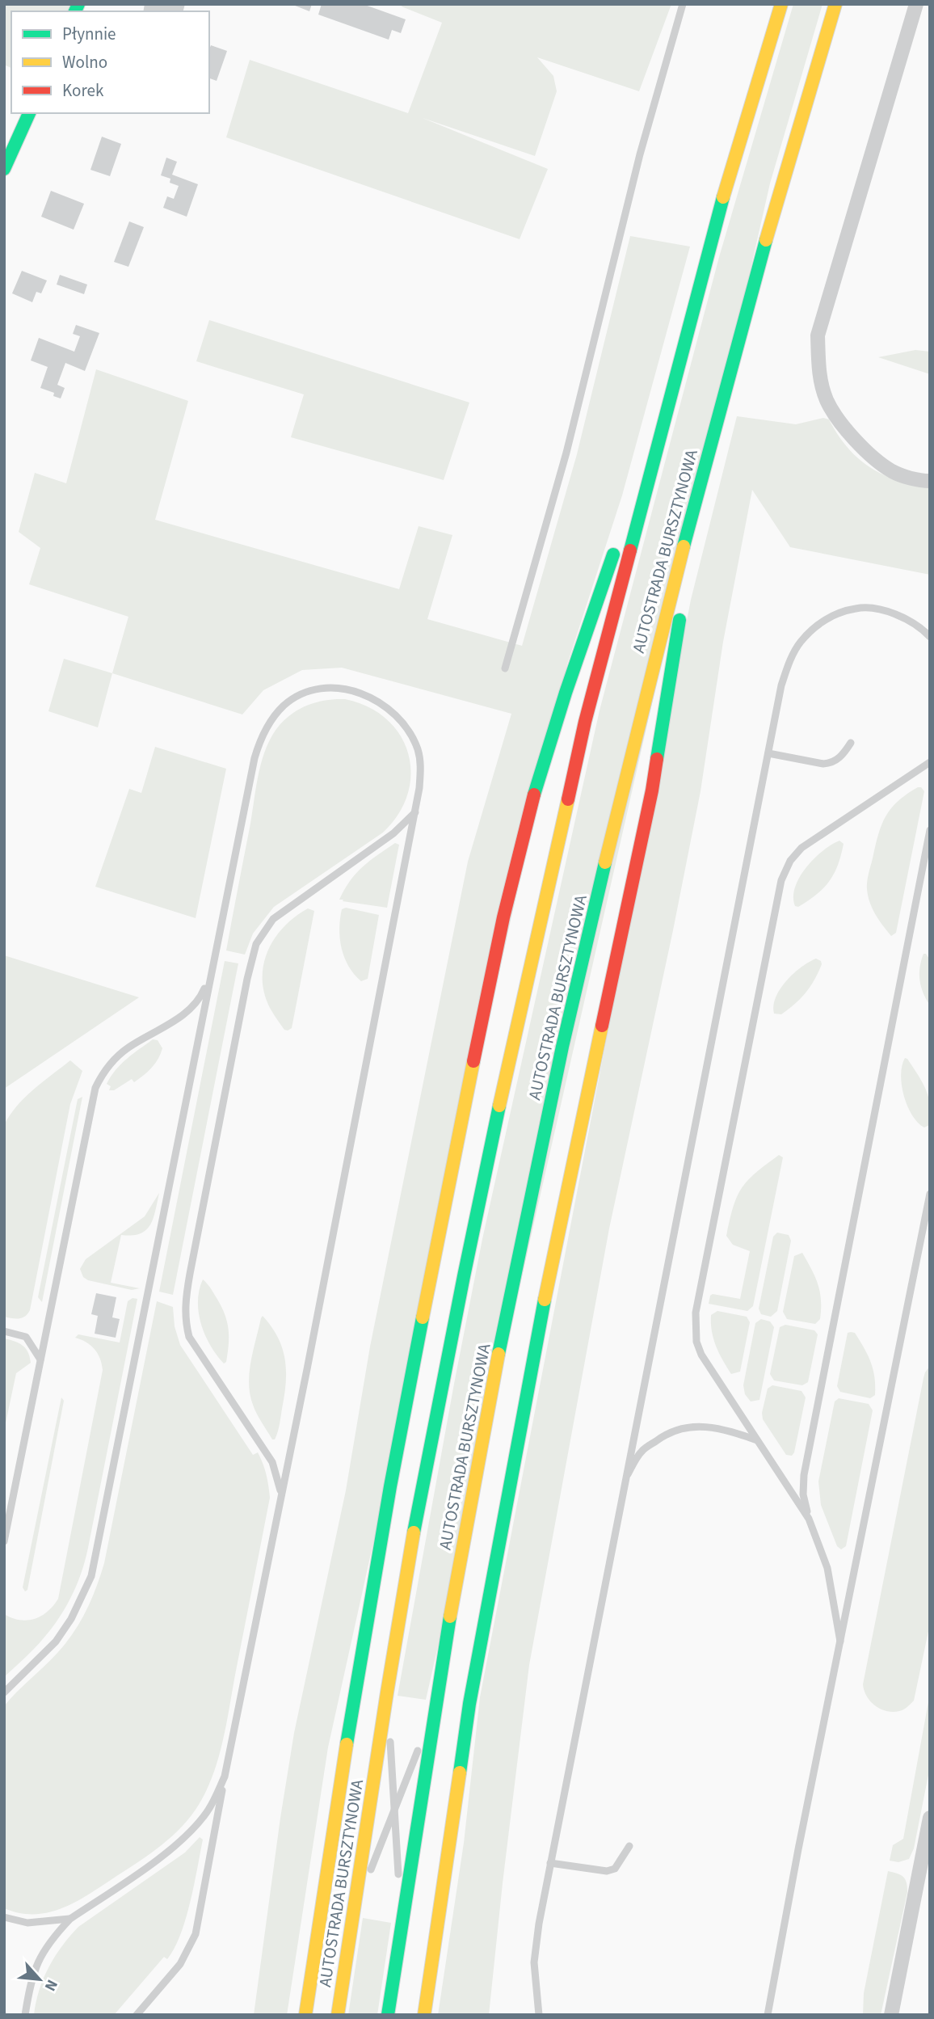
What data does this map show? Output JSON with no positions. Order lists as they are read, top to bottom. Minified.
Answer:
{"streets":{"main road":["AUTOSTRADA BURSZTYNOWA"]},"legend":["Płynnie","Wolno","Korek"],"north":"bottom right"}
